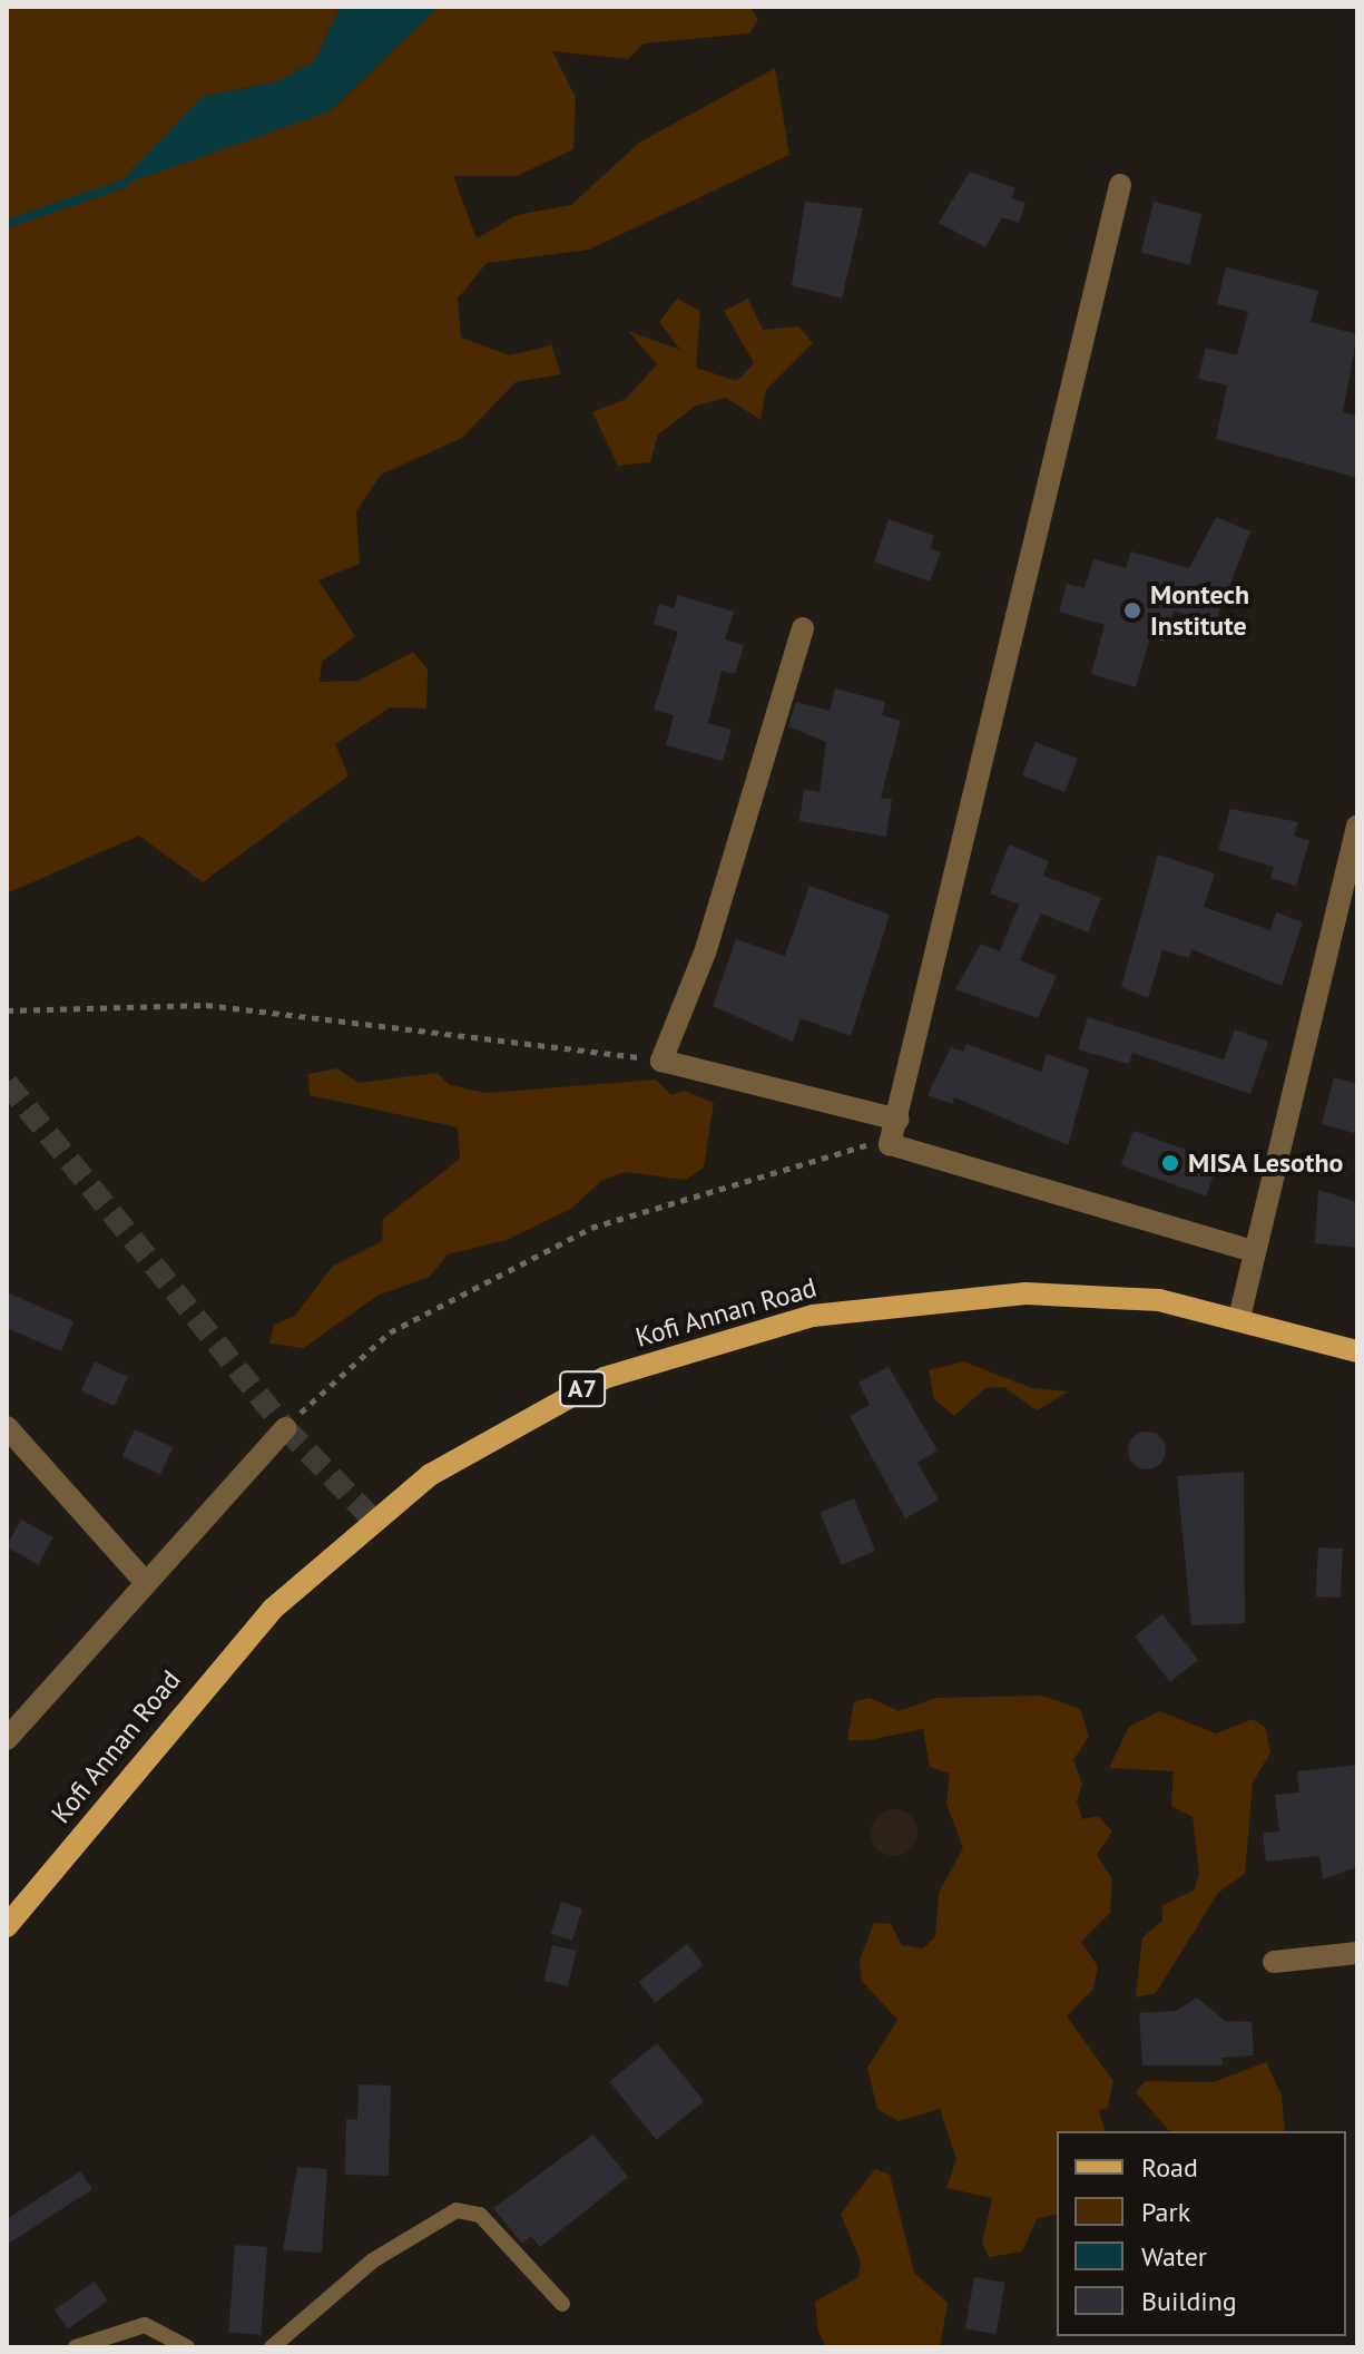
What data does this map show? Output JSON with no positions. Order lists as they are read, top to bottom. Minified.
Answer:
{"streets":{"main road":["Kofi Annan Road","A7"]},"places":["Montech Institute","MISA Lesotho"],"legend":["Road","Park","Water","Building"]}
